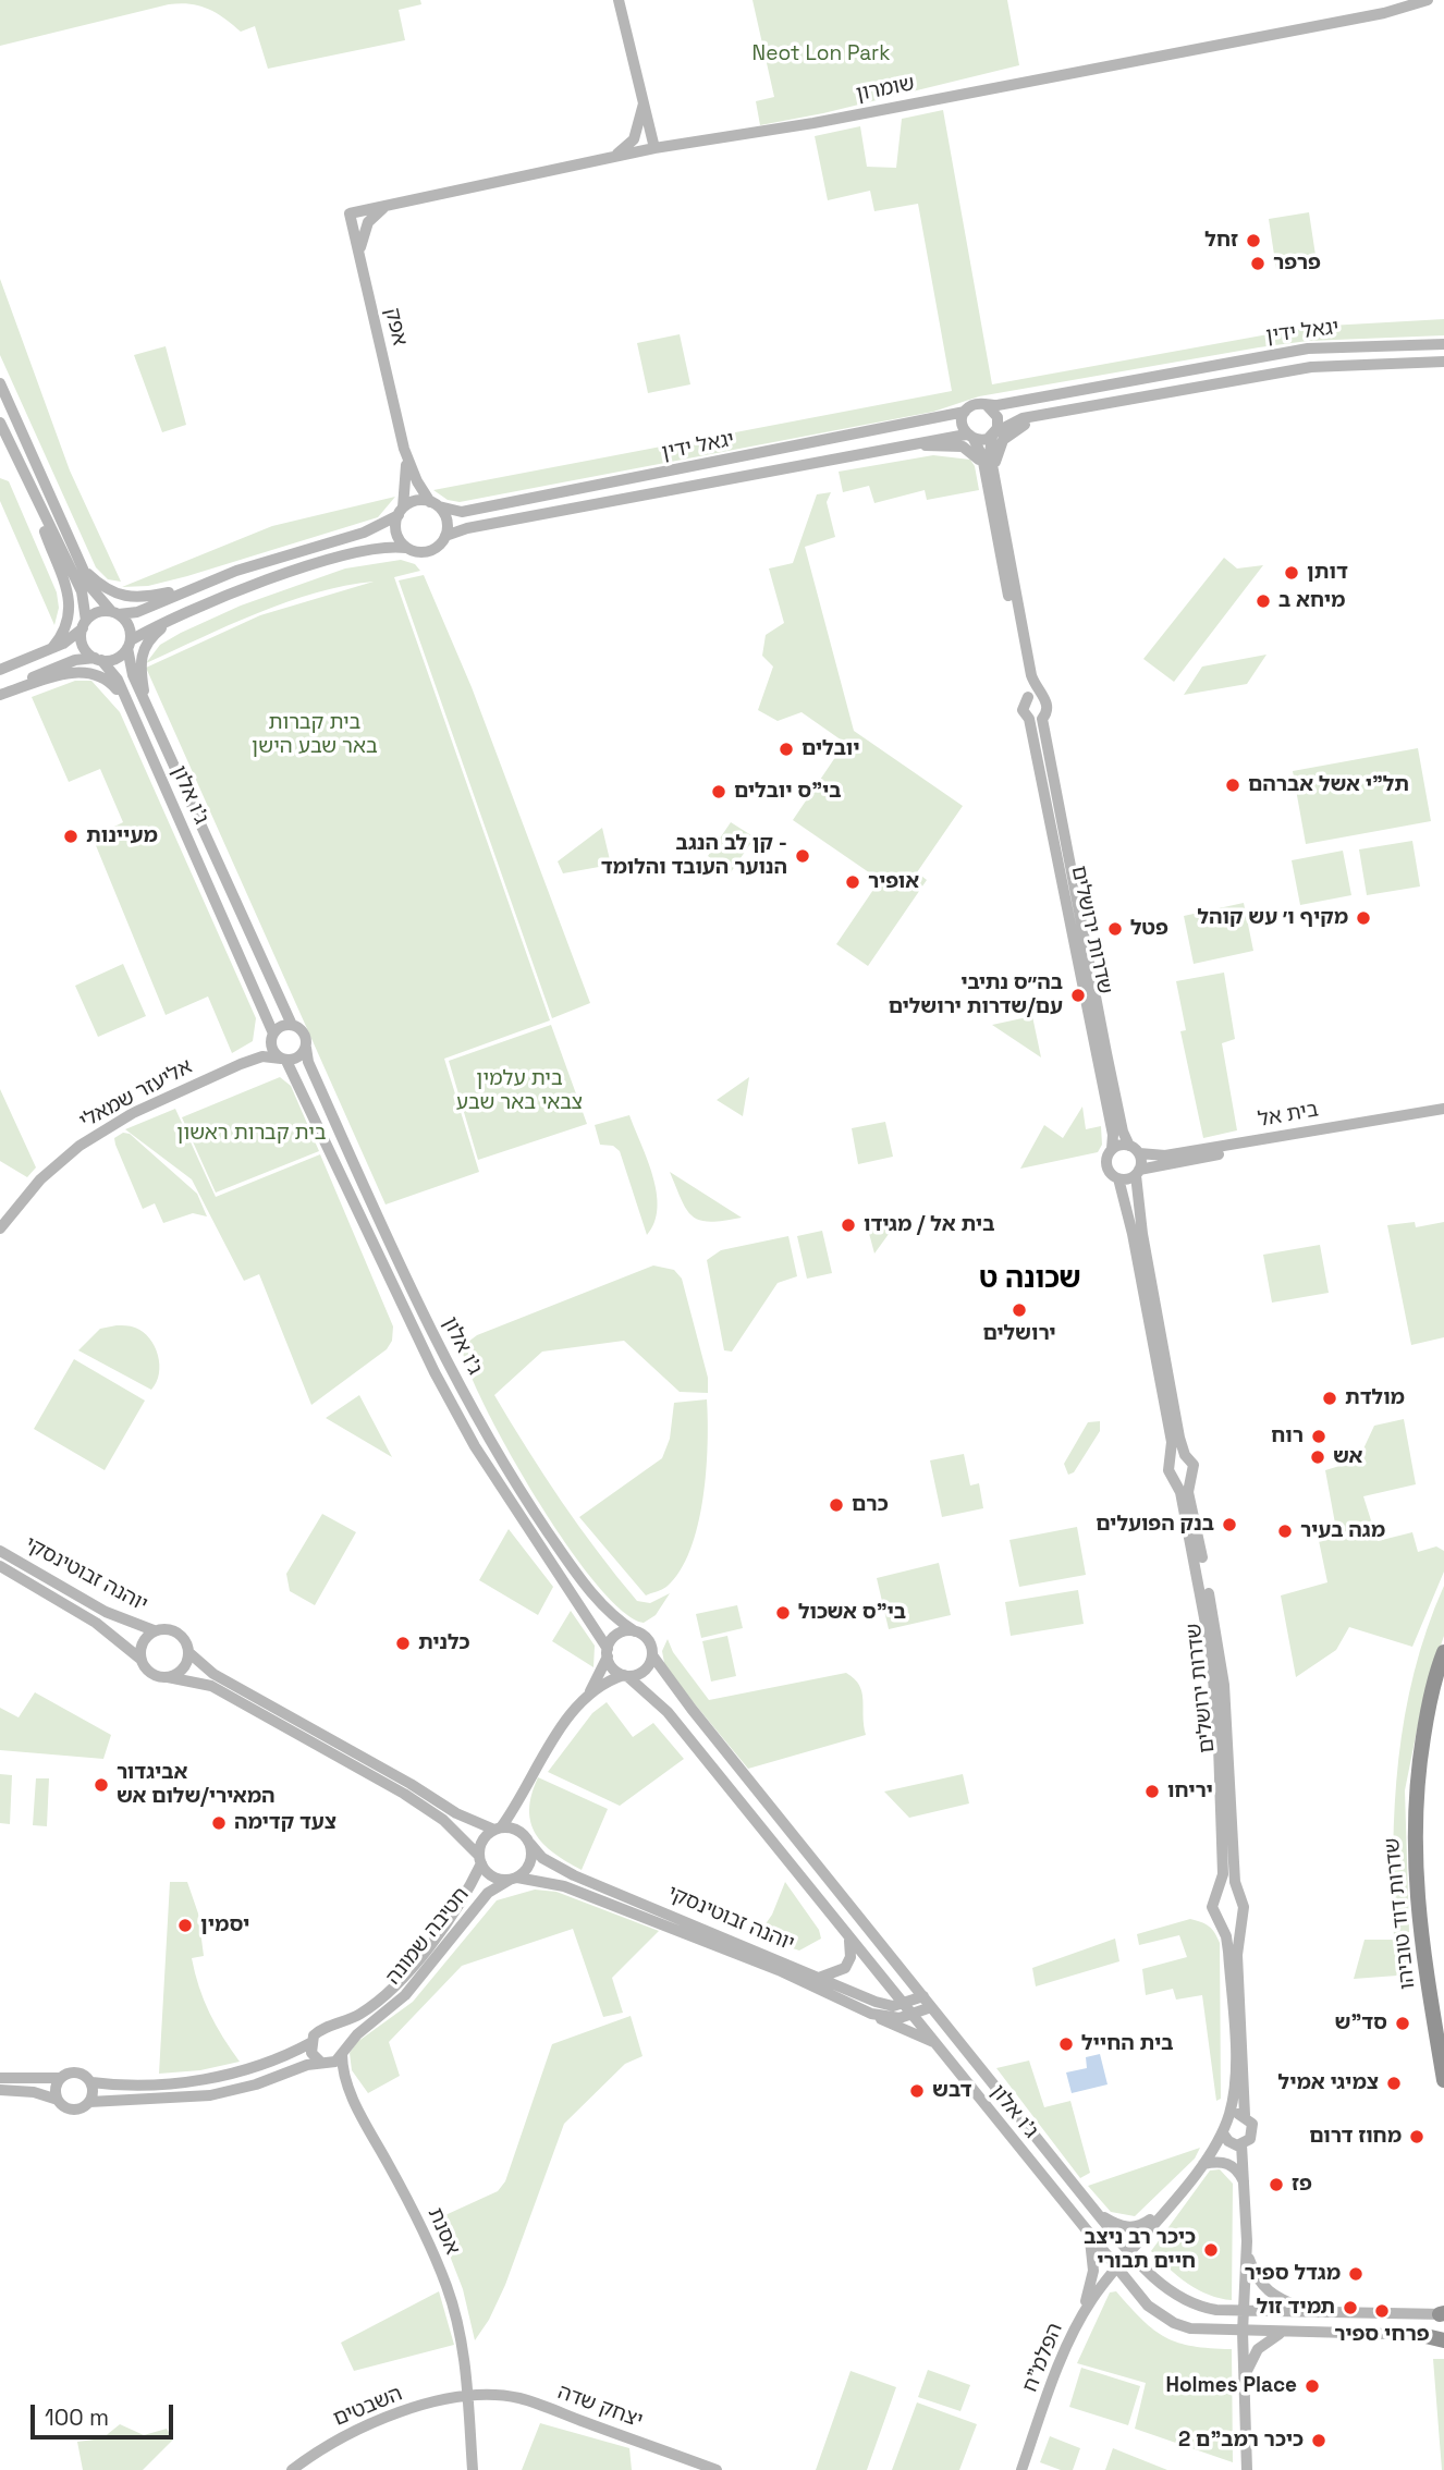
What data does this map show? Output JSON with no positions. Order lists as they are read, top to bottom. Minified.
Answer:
{"streets":{"highway":["שדרות דוד טוביהו"],"street":["שומרון","אפק","יגאל ידין","ג'ו אלון","שדרות ירושלים","אליעזר שמאלי","בית אל","יוהנה זבוטינסקי","חטיבה שמונה","אסנת","הפלמ\"ח","השבטים","יצחק שדה"]},"crossings":[["שומרון","אפק"],["אפק","יגאל ידין"],["ג'ו אלון","אליעזר שמאלי"],["ג'ו אלון","יוהנה זבוטינסקי"],["ג'ו אלון","הפלמ\"ח"],["שדרות ירושלים","בית אל"],["יוהנה זבוטינסקי","חטיבה שמונה"],["חטיבה שמונה","אסנת"],["אסנת","השבטים"],["אסנת","יצחק שדה"],["השבטים","יצחק שדה"]],"districts":["שכונה ט"],"parks":["Neot Lon Park","בית קברות באר שבע הישן","בית עלמין צבאי באר שבע","בית קברות ראשון"],"places":["זחל","פרפר","דותן","מיחא ב","יובלים","תל\"י אשל אברהם","בי\"ס יובלים","מעיינות","קן לב הנגב - הנוער העובד והלומד","אופיר","מקיף ו׳ עש קוהל","פטל","בה״ס נתיבי עם/שדרות ירושלים","בית אל / מגידו","ירושלים","מולדת","רוח","אש","כרם","בנק הפועלים","מגה בעיר","בי\"ס אשכול","כלנית","אביגדור המאירי/שלום אש","יריחו","צעד קדימה","יסמין","סד\"ש","בית החייל","צמיגי אמיל","דבש","מחוז דרום","פז","כיכר רב ניצב חיים תבורי","מגדל ספיר","תמיד זול","פרחי ספיר","Holmes Place","כיכר רמב\"ם 2"],"scale_bar":"100 m"}
